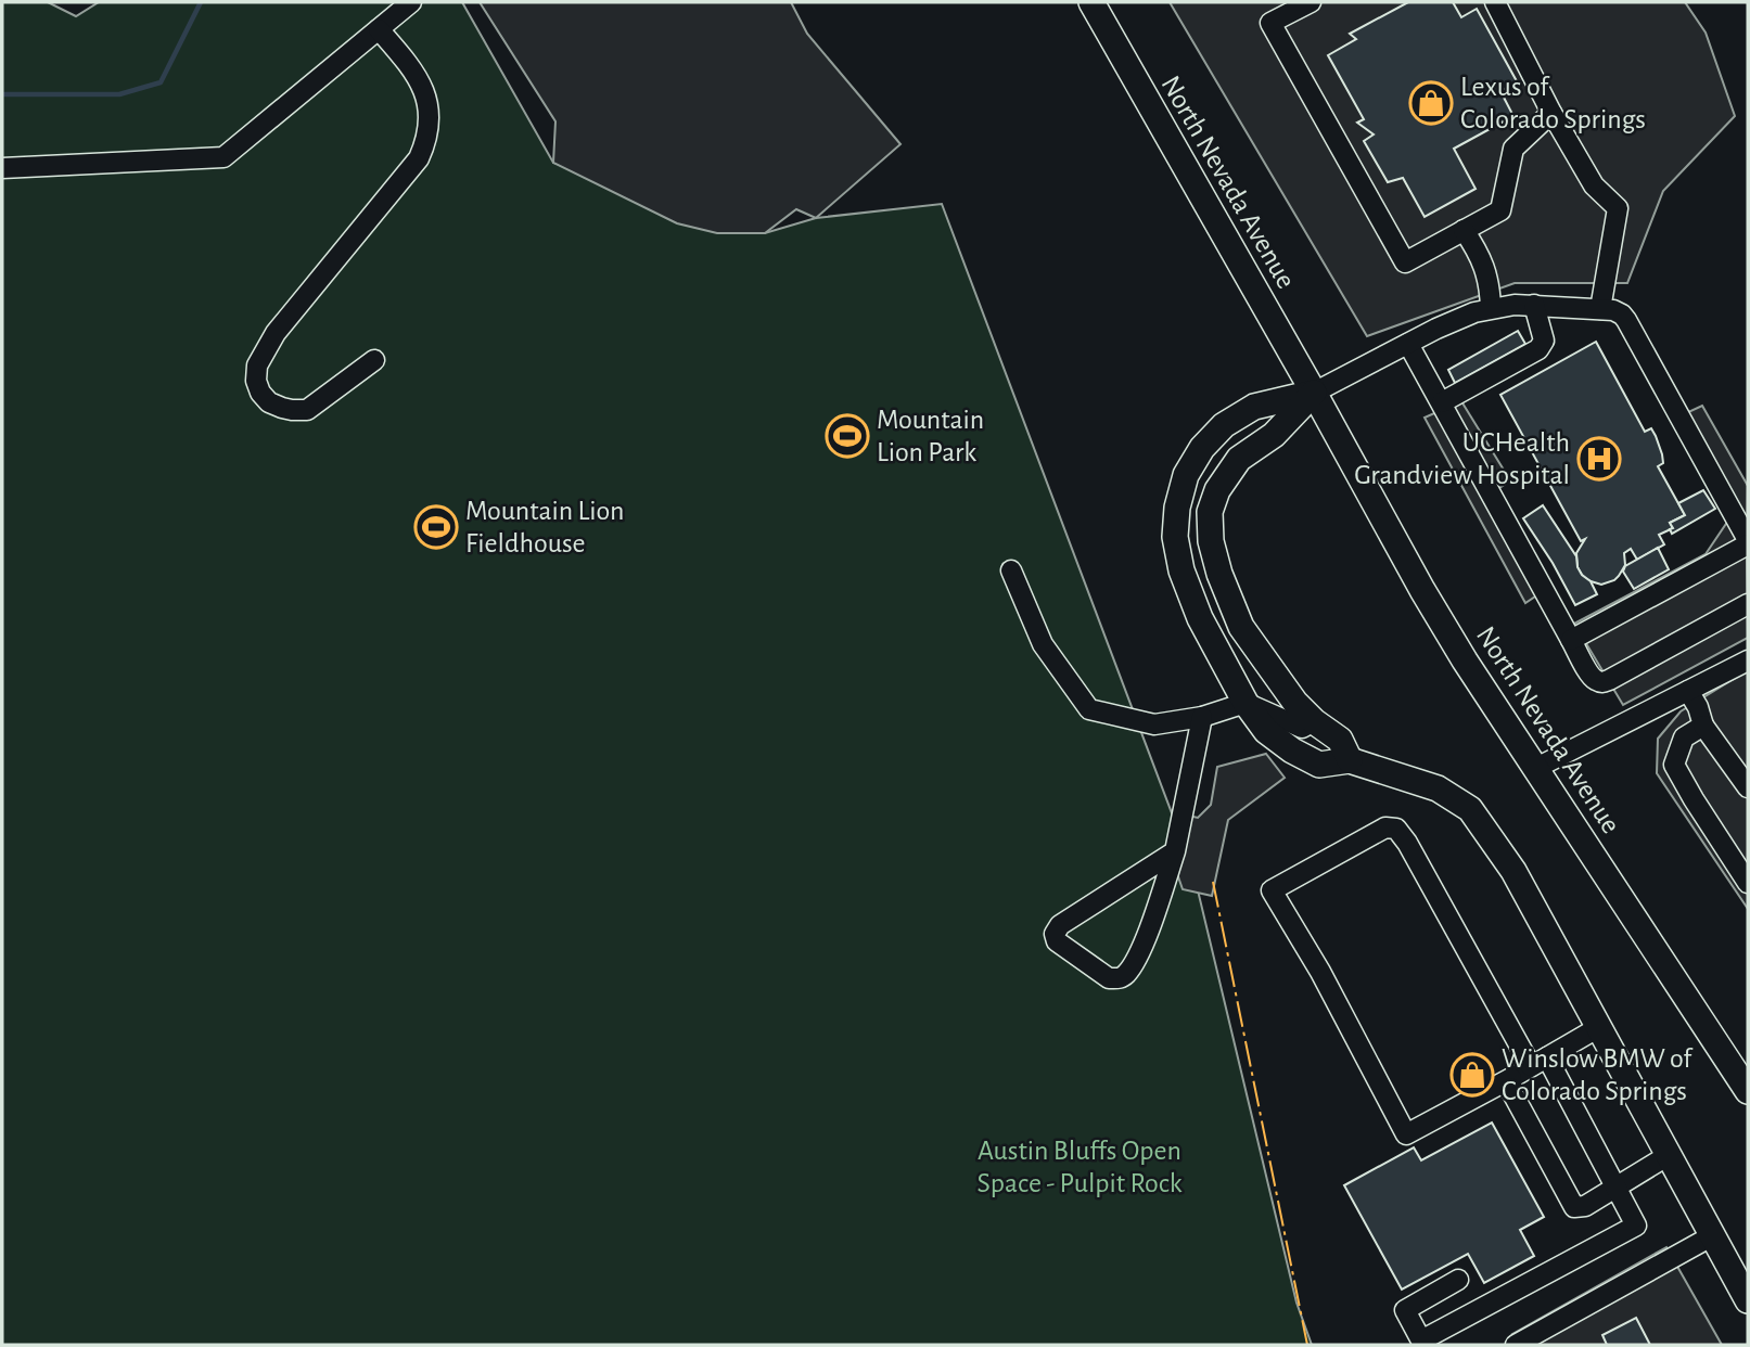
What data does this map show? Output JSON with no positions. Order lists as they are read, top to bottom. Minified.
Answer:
{"streets":{"main road":["North Nevada Avenue"]},"parks":["Austin Bluffs Open Space - Pulpit Rock"],"places":{"shop":["Lexus of Colorado Springs","Winslow BMW of Colorado Springs"],"sports":["Mountain Lion Park","Mountain Lion Fieldhouse"],"hospital":["UCHealth Grandview Hospital"]}}
